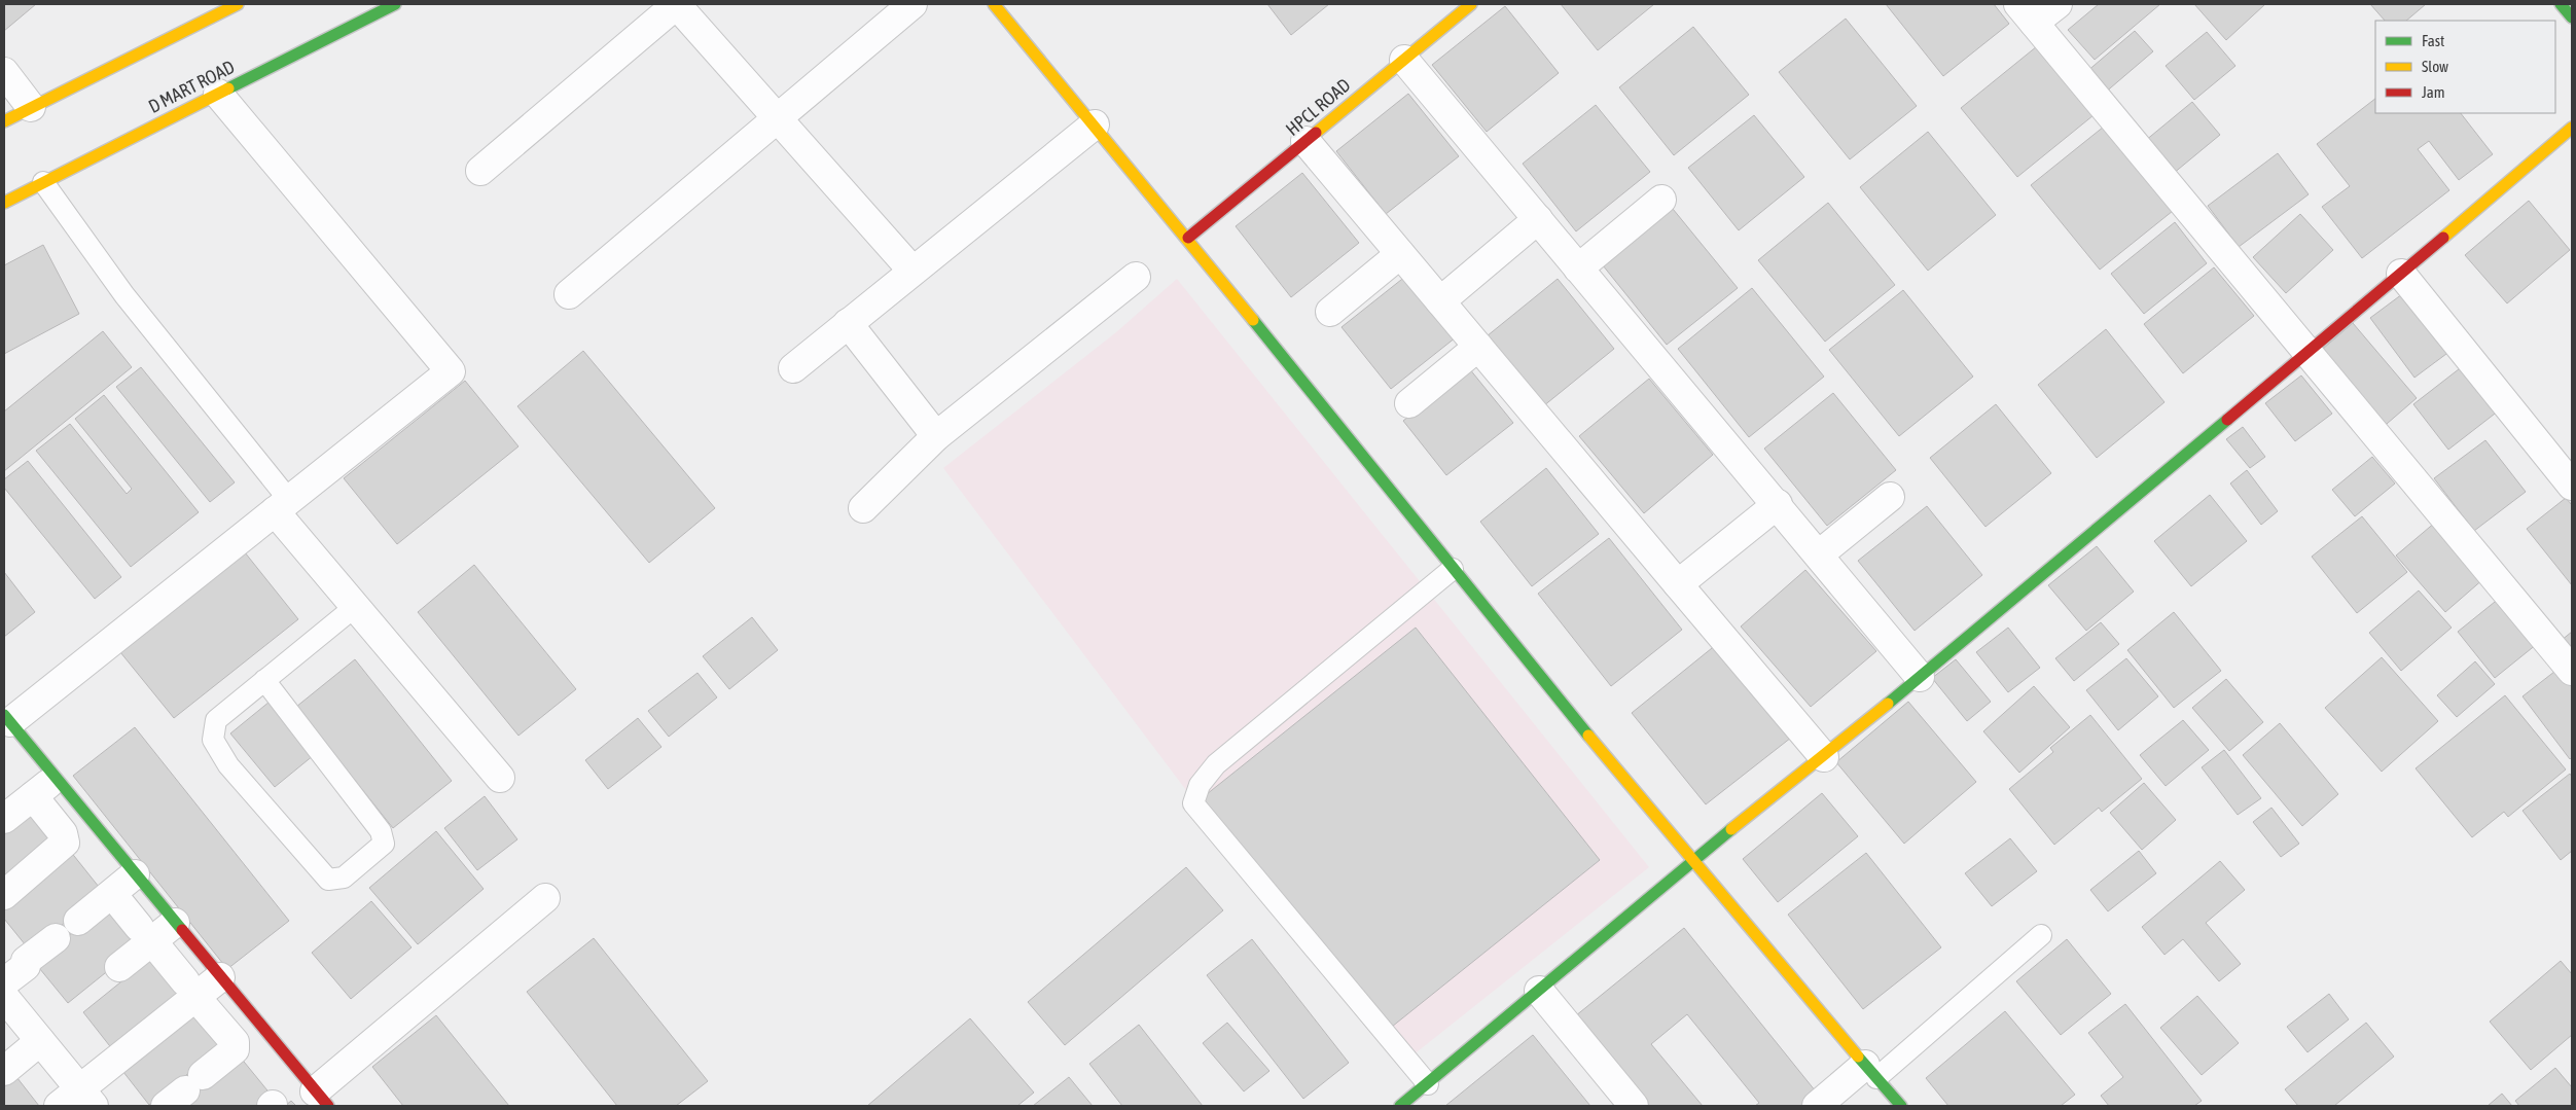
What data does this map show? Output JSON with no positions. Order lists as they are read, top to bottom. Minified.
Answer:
{"streets":{"street":["D MART ROAD","HPCL ROAD"]},"legend":["Fast","Slow","Jam"]}
